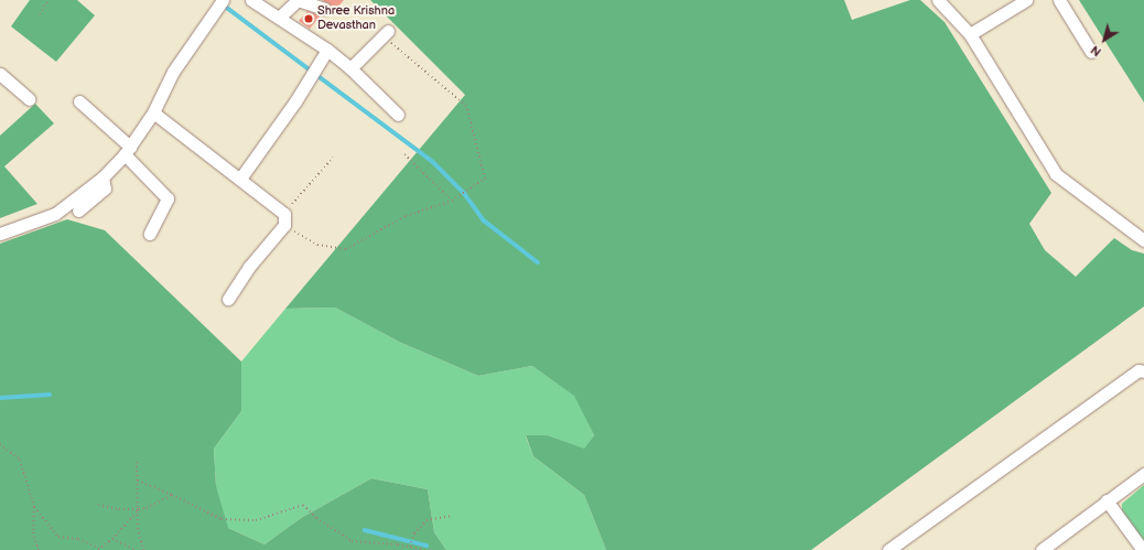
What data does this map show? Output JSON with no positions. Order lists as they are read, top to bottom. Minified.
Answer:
{"places":["Shree Krishna Devasthan"],"north":"bottom left"}
